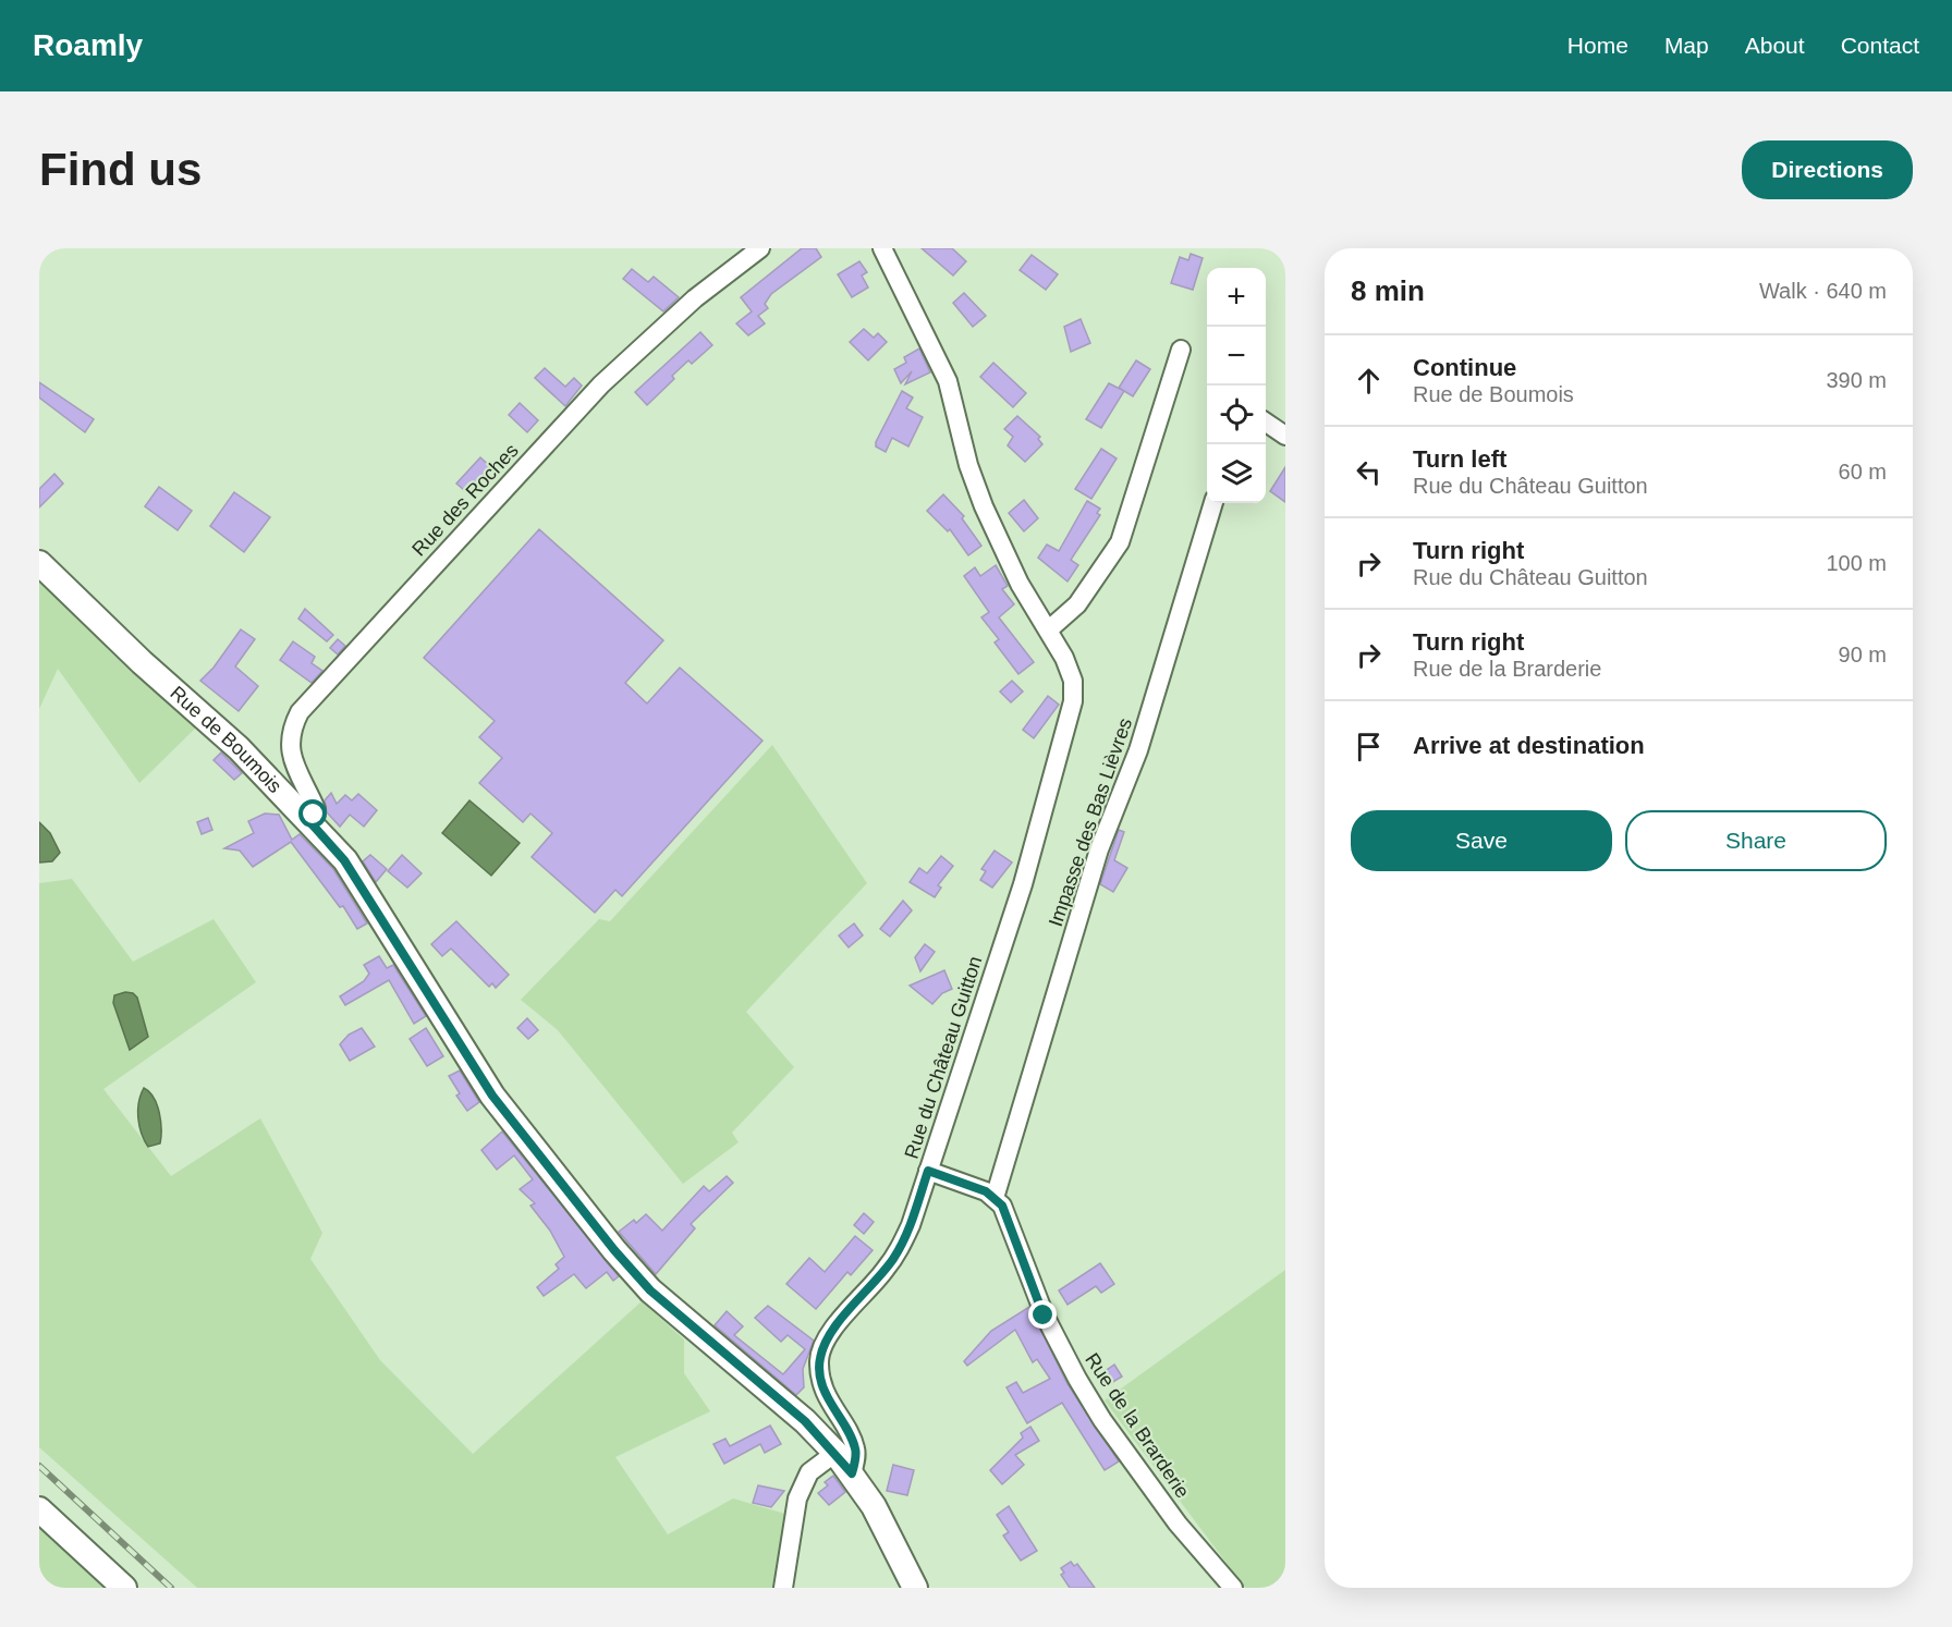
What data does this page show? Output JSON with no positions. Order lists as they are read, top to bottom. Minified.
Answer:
{"streets":{"street":["Rue des Roches","Rue de Boumois","Impasse des Bas Lièvres","Rue du Château Guitton","Rue de la Brarderie"]},"crossings":[["Rue des Roches","Rue de Boumois"],["Rue de Boumois","Rue du Château Guitton"],["Impasse des Bas Lièvres","Rue de la Brarderie"]],"page":{"header":"Roamly","nav":["Home","Map","About","Contact"],"buttons":["Directions",["Save","Share"]],"title":"Find us","heading":["8 min","Walk · 640 m"],"map_buttons":["+","−"],"list":[["Continue","Rue de Boumois","390 m"],["Turn left","Rue du Château Guitton","60 m"],["Turn right","Rue du Château Guitton","100 m"],["Turn right","Rue de la Brarderie","90 m"],"Arrive at destination"]}}
